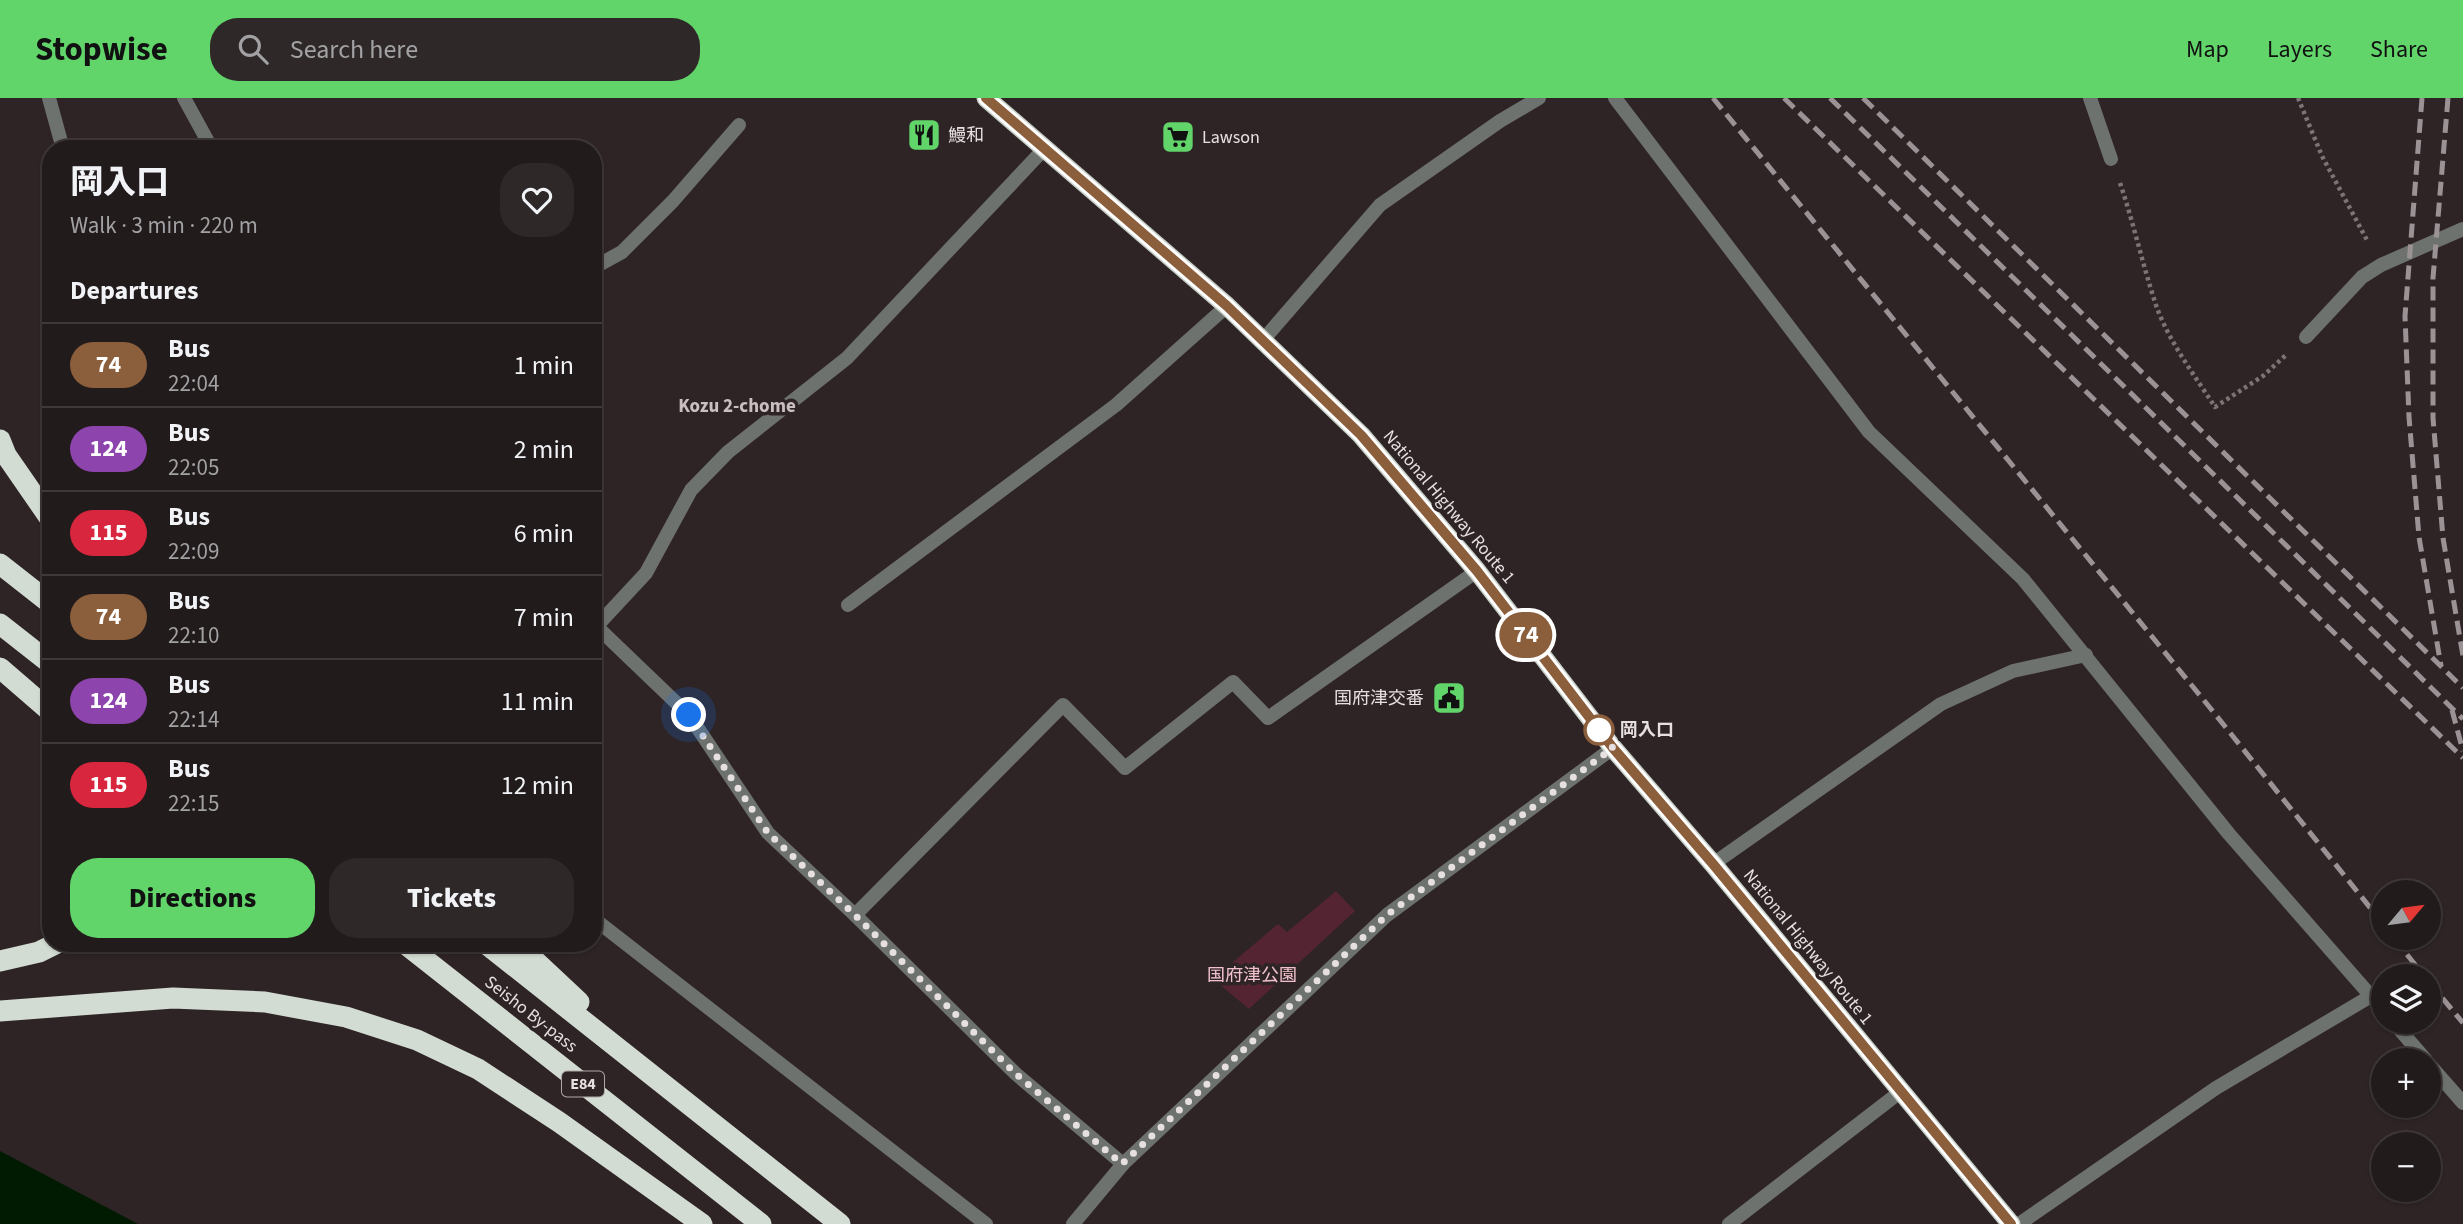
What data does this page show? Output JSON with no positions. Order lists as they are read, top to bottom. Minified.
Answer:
{"streets":{"highway":["National Highway Route 1","Seisho By-pass","E84"]},"districts":["Kozu 2-chome"],"parks":["国府津公園"],"places":{"restaurant":["鰻和"],"supermarket":["Lawson"],"public building":["国府津交番"],"other":["岡入口"]},"lines":["bus line 74"],"north":"top right","page":{"header":"Stopwise","search":"Search here","nav":["Map","Layers","Share"],"on_map":"74","heading":[["岡入口","Walk · 3 min · 220 m"],"Departures"],"list":[{"mark":"74","name":"Bus","note":"22:04","value":"1 min"},{"mark":"124","name":"Bus","note":"22:05","value":"2 min"},{"mark":"115","name":"Bus","note":"22:09","value":"6 min"},{"mark":"74","name":"Bus","note":"22:10","value":"7 min"},{"mark":"124","name":"Bus","note":"22:14","value":"11 min"},{"mark":"115","name":"Bus","note":"22:15","value":"12 min"}],"buttons":["Directions","Tickets"],"map_buttons":["+","−"]}}
